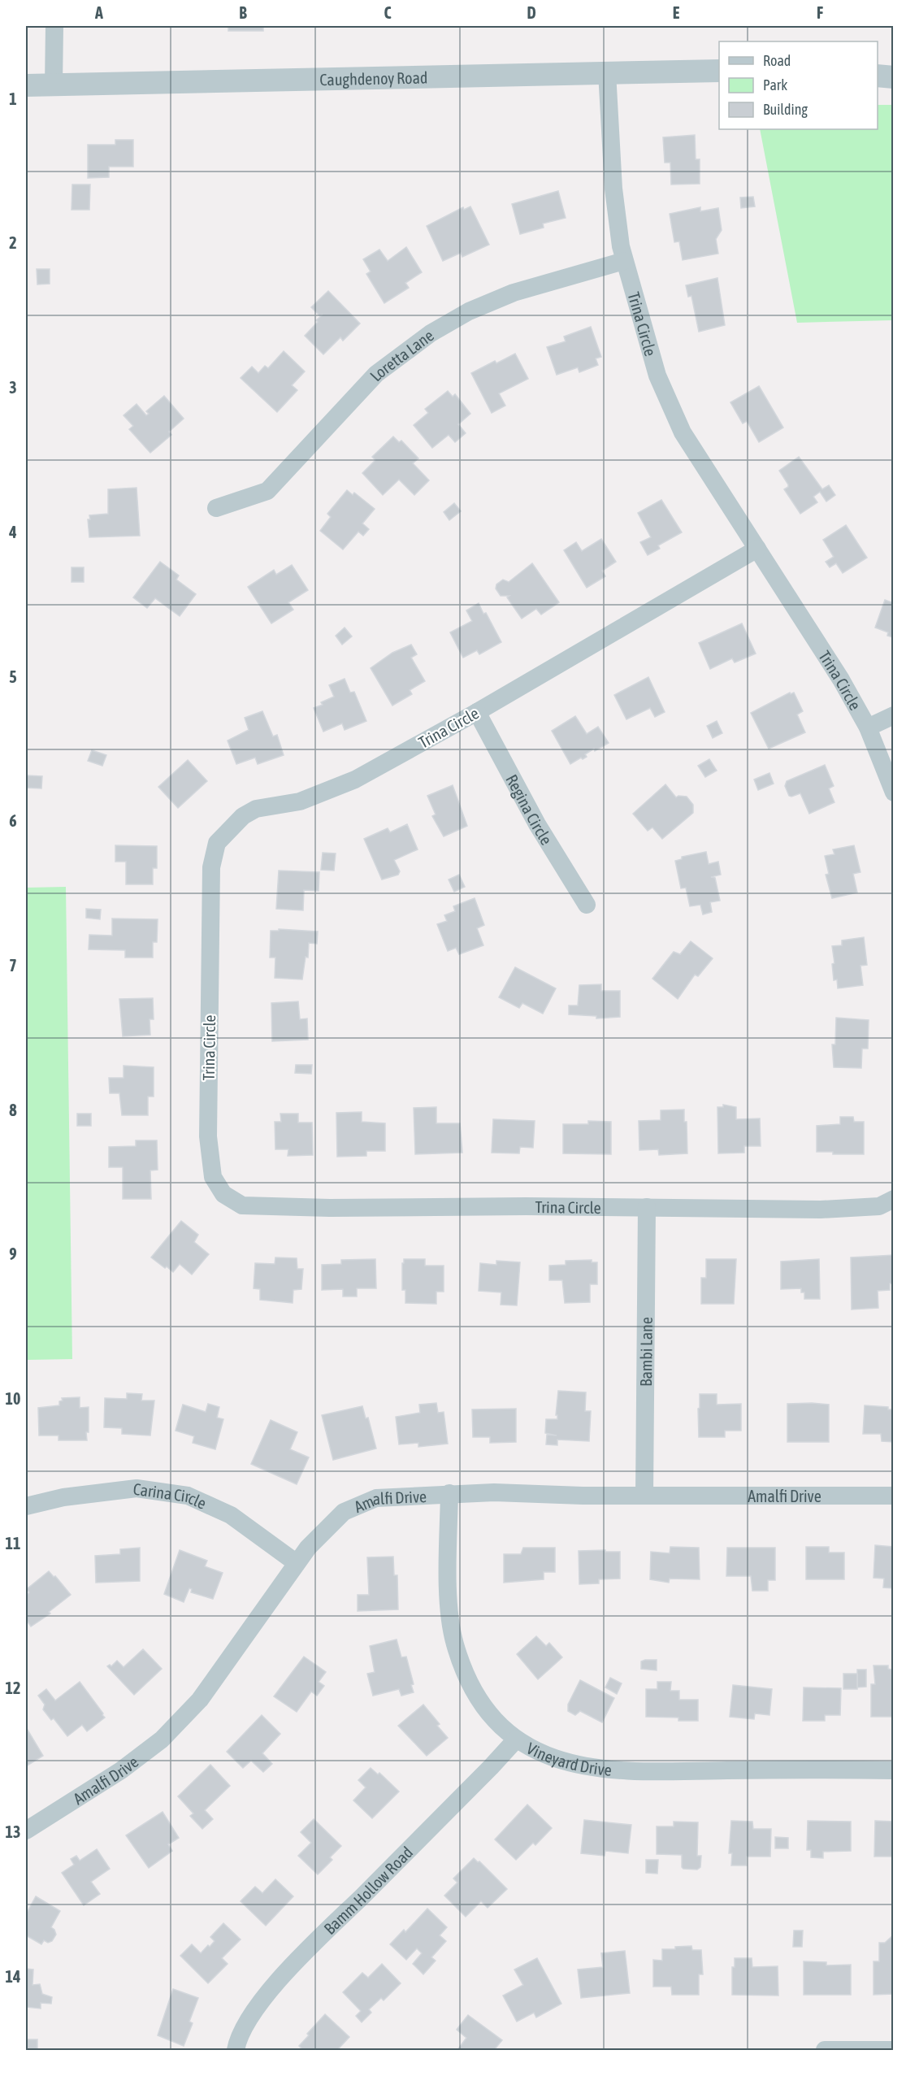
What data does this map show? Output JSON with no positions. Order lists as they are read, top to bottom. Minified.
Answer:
{"streets":{"street":["Caughdenoy Road","Trina Circle","Loretta Lane","Regina Circle","Bambi Lane","Amalfi Drive","Carina Circle","Vineyard Drive","Bamm Hollow Road"]},"crossings":[["Caughdenoy Road","Trina Circle"],["Trina Circle","Loretta Lane"],["Trina Circle","Regina Circle"],["Trina Circle","Bambi Lane"],["Bambi Lane","Amalfi Drive"],["Amalfi Drive","Carina Circle"],["Amalfi Drive","Vineyard Drive"],["Vineyard Drive","Bamm Hollow Road"]],"legend":["Road","Park","Building"],"grid":{"columns":["A","B","C","D","E","F"],"rows":["1","2","3","4","5","6","7","8","9","10","11","12","13","14"]}}
